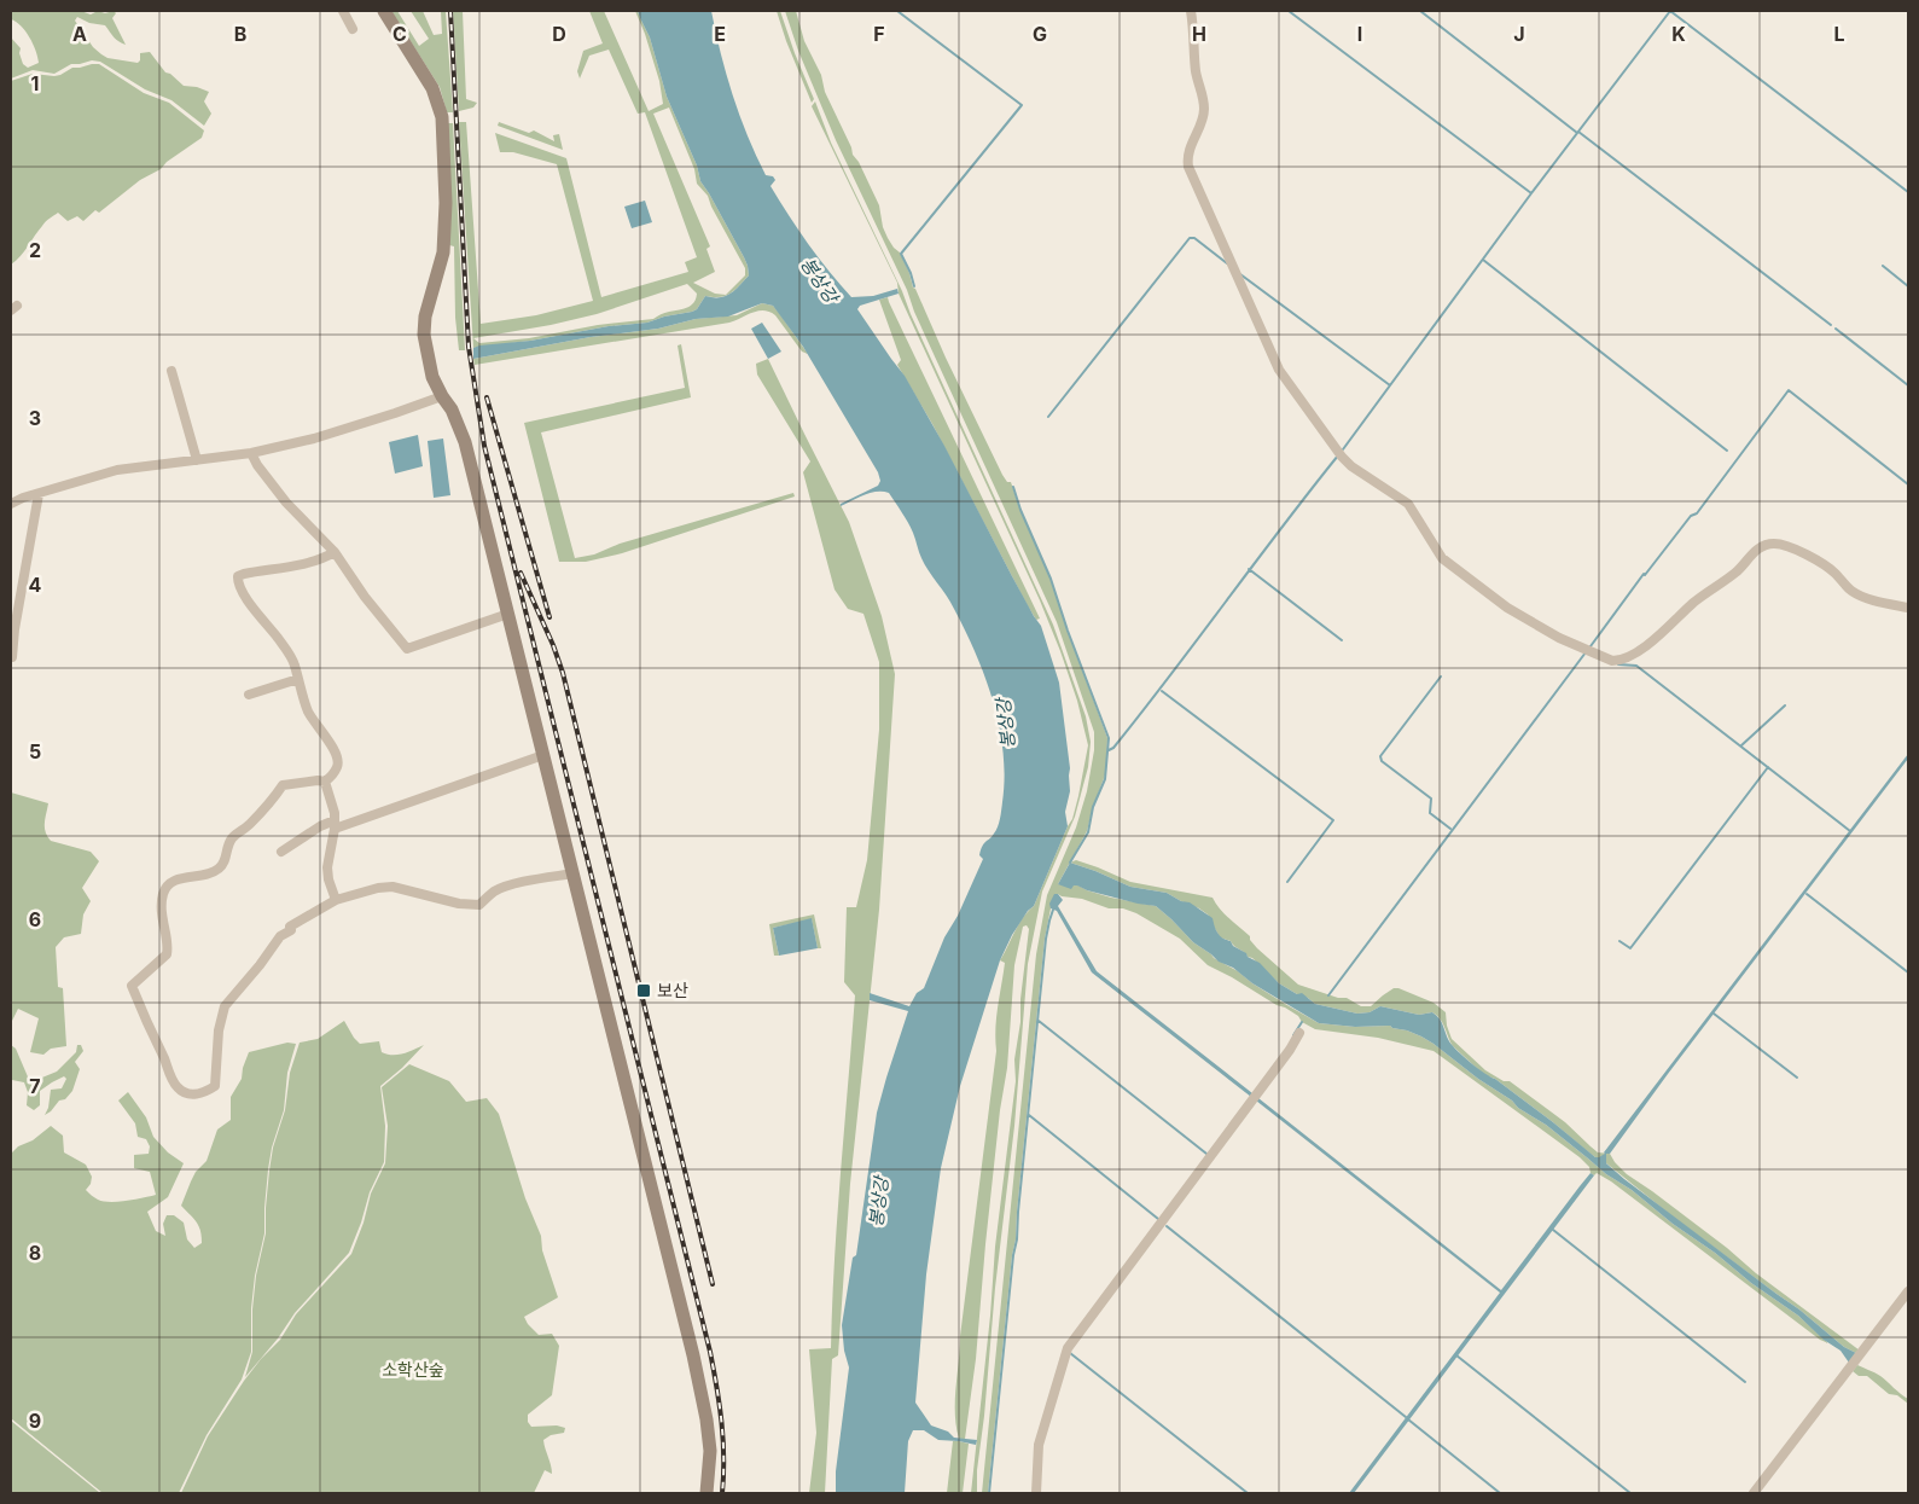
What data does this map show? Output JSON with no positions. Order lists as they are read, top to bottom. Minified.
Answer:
{"water":["봉상강"],"parks":["소학산숲"],"places":{"transit":["보산"]},"grid":{"columns":["A","B","C","D","E","F","G","H","I","J","K","L"],"rows":["1","2","3","4","5","6","7","8","9"]}}
